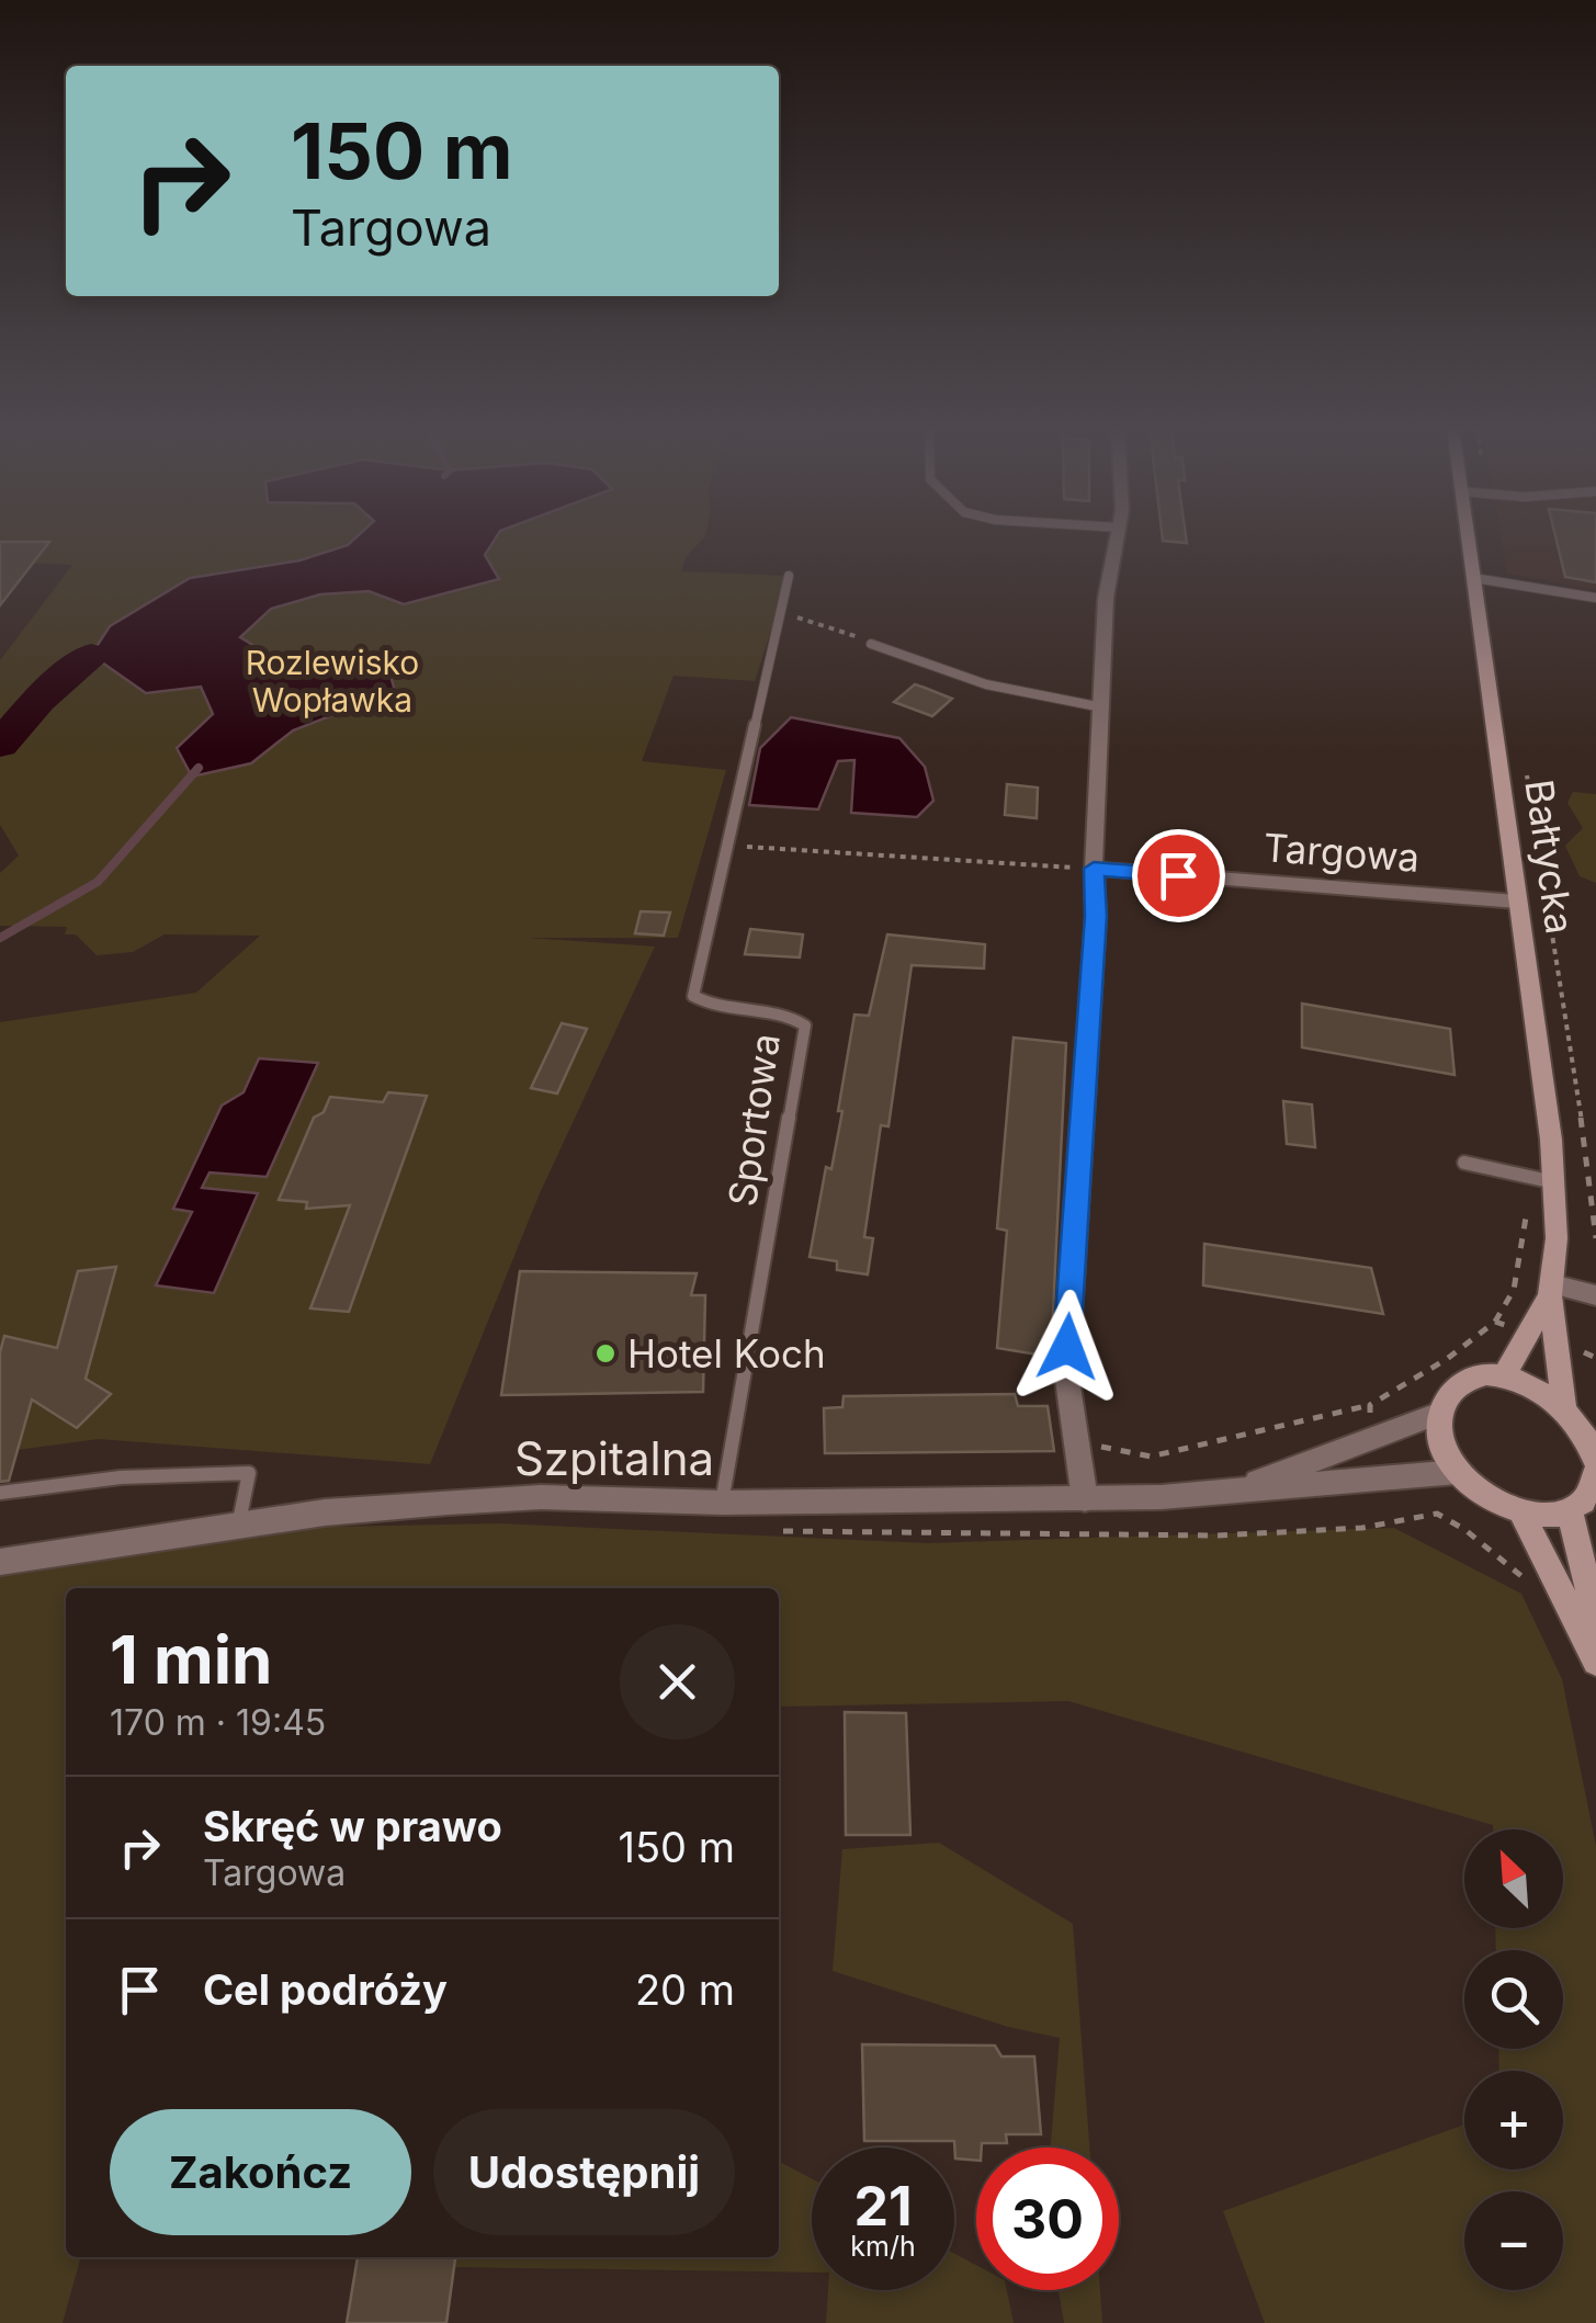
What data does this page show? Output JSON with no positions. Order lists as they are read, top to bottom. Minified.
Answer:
{"streets":{"main road":["Bałtycka"],"street":["Targowa","Szpitalna"],"lane":["Sportowa"]},"crossings":[["Targowa","Bałtycka"],["Sportowa","Szpitalna"]],"parks":["Rozlewisko Wopławka"],"places":["Hotel Koch"],"north":"top left","page":{"turn":["150 m","Targowa"],"heading":["1 min","170 m · 19:45"],"list":[{"name":"Skręć w prawo","note":"Targowa","value":"150 m"},{"name":"Cel podróży","value":"20 m"}],"map_buttons":["+","−"],"buttons":["Zakończ","Udostępnij"],"speed":"21 km/h","limit":"30"}}
